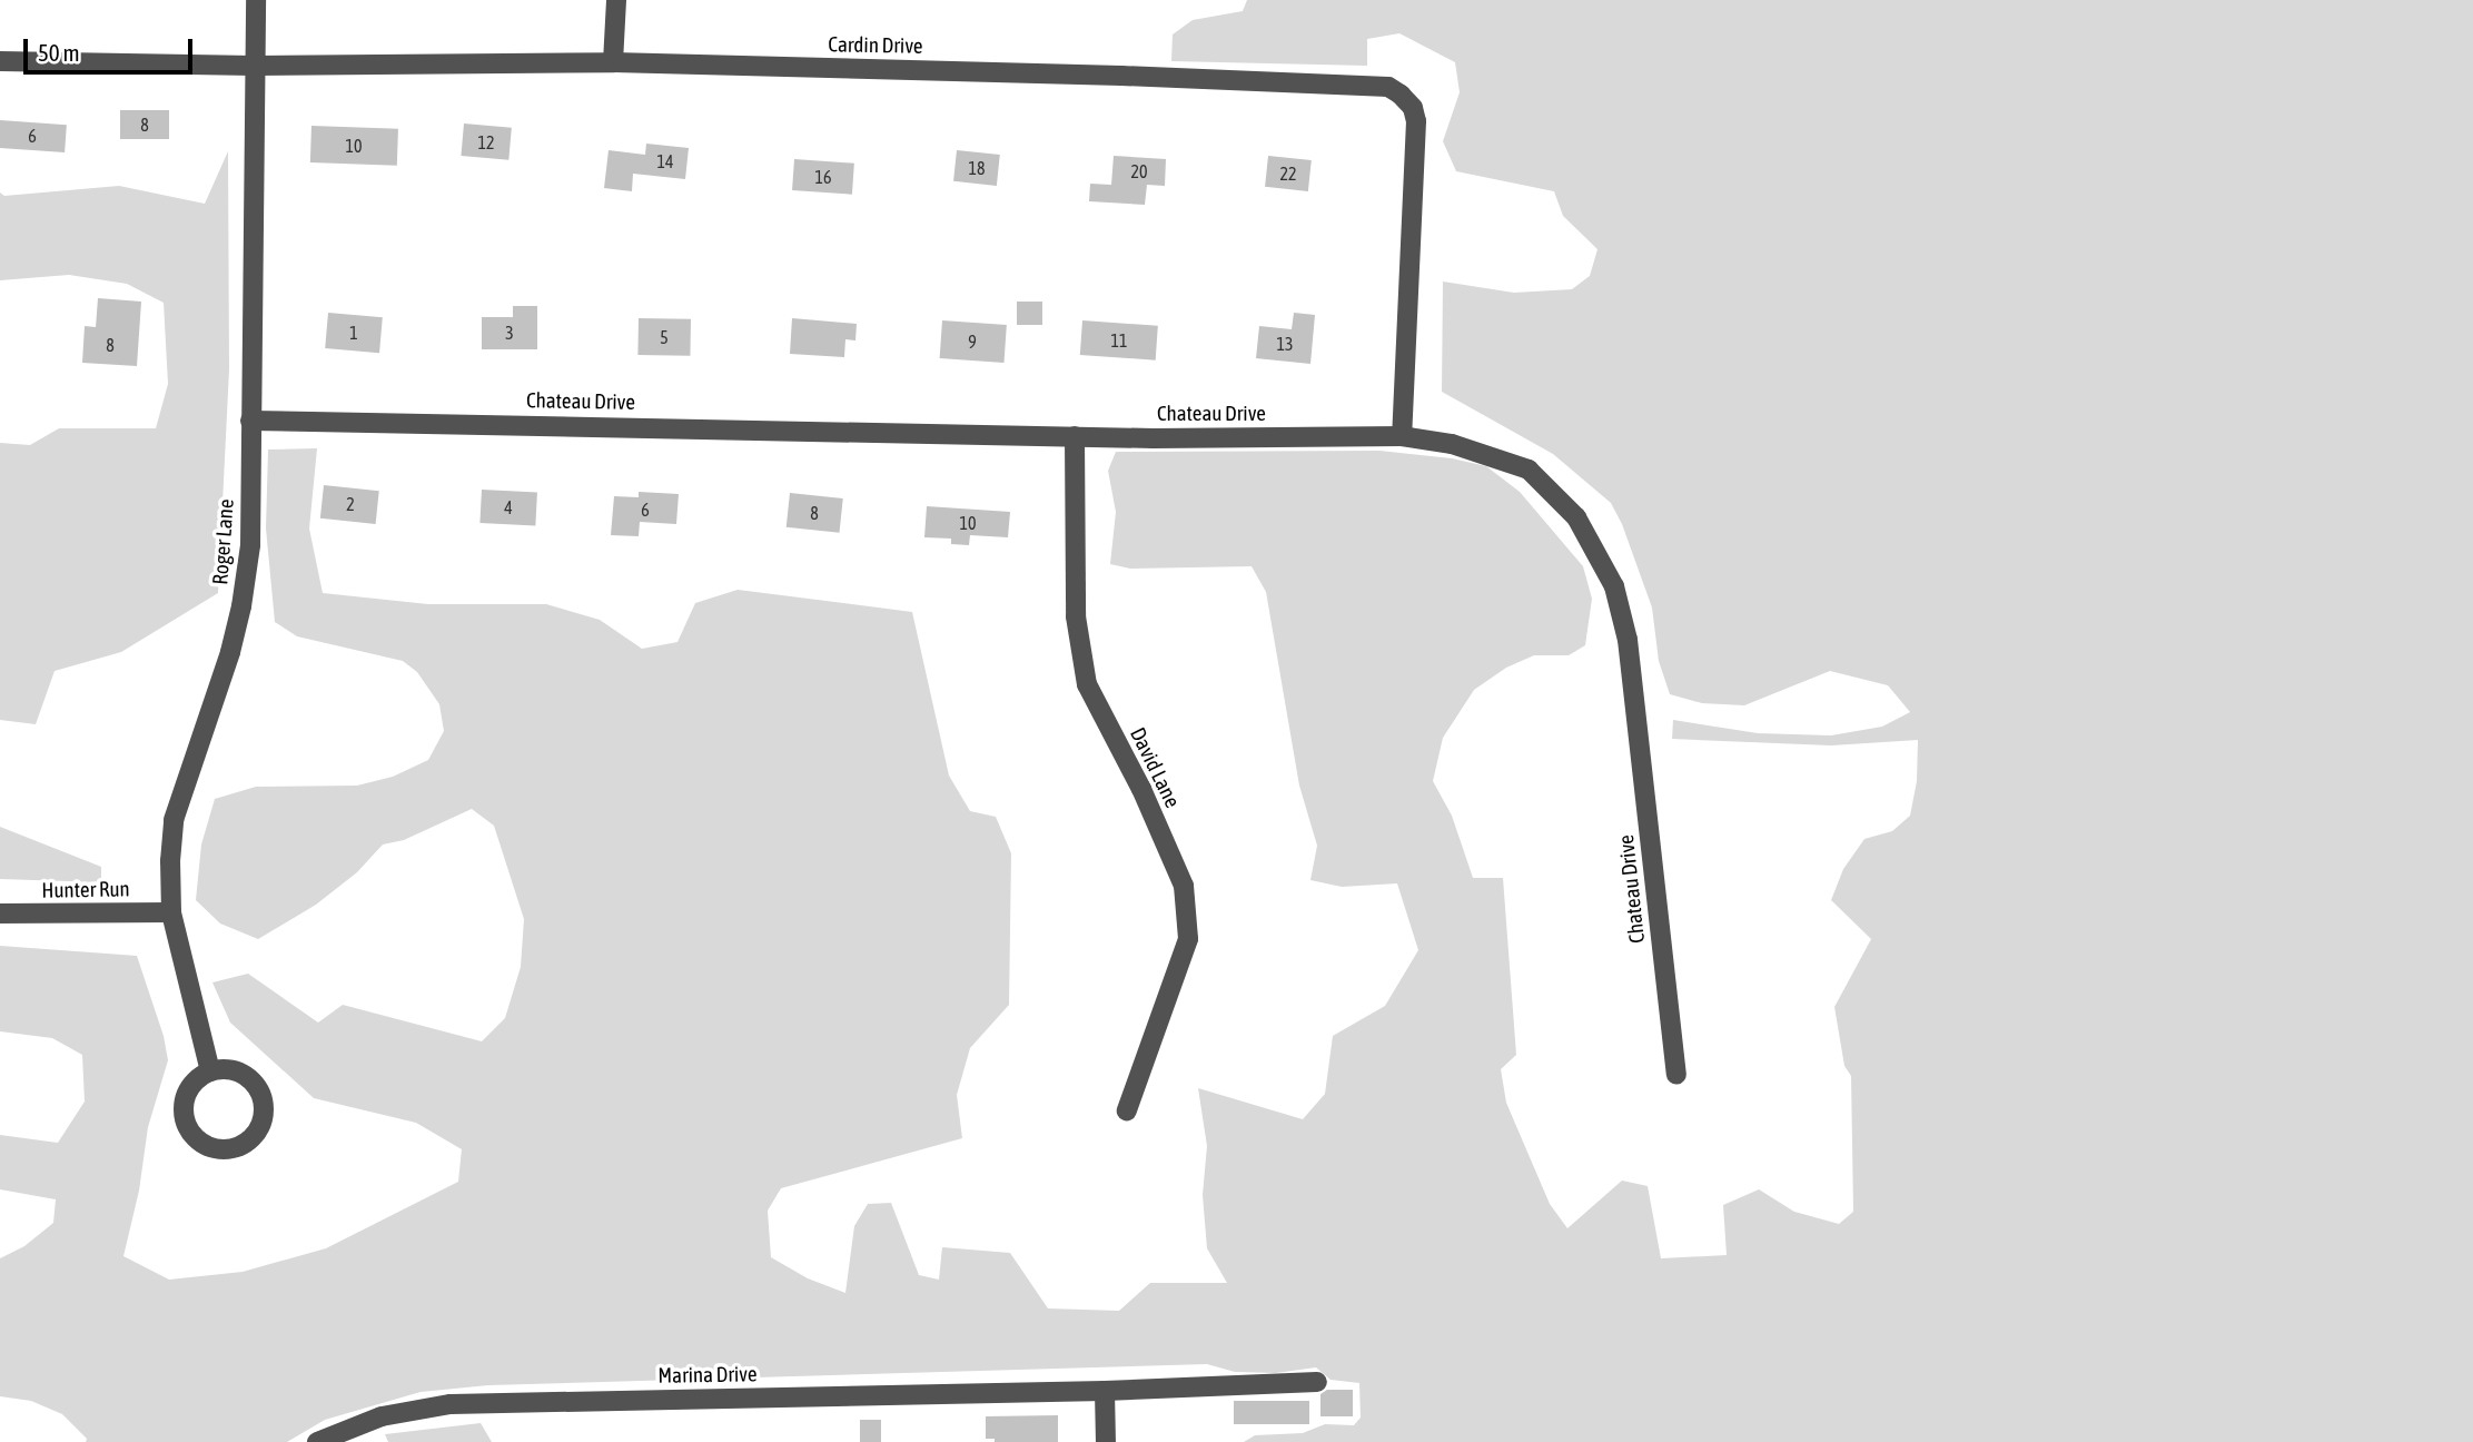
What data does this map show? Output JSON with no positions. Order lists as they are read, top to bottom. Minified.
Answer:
{"streets":{"street":["Cardin Drive","Chateau Drive","Roger Lane","David Lane","Hunter Run","Marina Drive"]},"crossings":[["Cardin Drive","Chateau Drive"],["Cardin Drive","Roger Lane"],["Chateau Drive","Roger Lane"],["Chateau Drive","David Lane"],["Roger Lane","Hunter Run"]],"house_numbers":["8","6","12","10","14","18","20","22","16","1","3","5","11","9","13","8","2","4","6","8","10"],"scale_bar":"50 m"}
